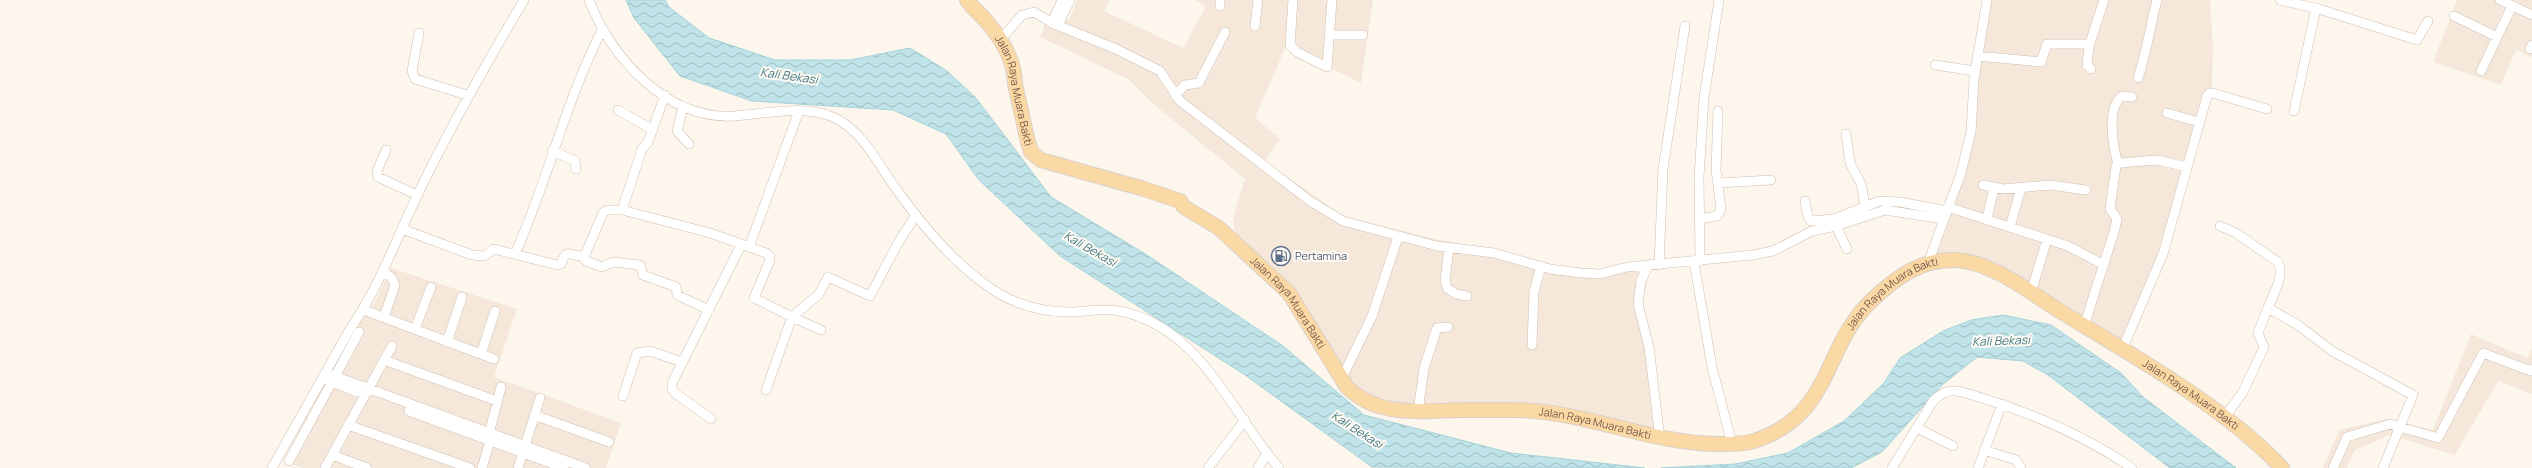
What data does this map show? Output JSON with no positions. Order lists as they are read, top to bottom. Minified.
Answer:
{"streets":{"main road":["Jalan Raya Muara Bakti"]},"water":["Kali Bekasi"],"places":{"fuel station":["Pertamina"]}}
